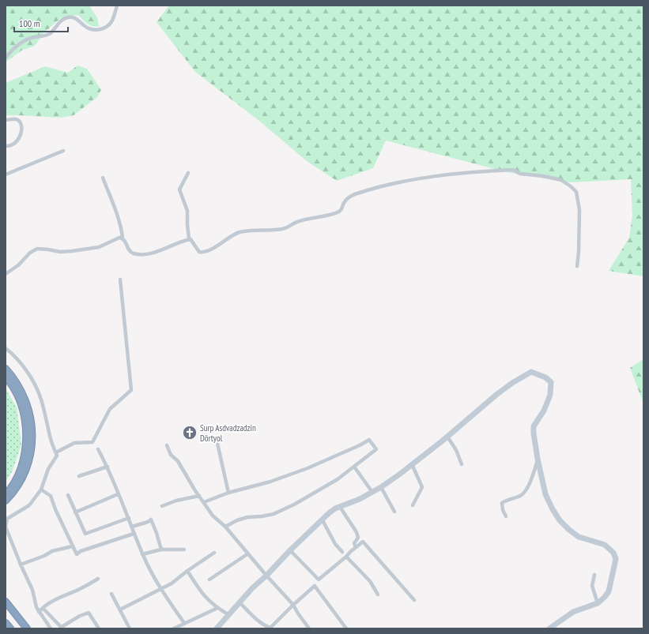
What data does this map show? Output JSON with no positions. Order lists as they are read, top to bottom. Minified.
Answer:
{"places":{"church":["Surp Asdvadzadzin Dörtyol"]},"scale_bar":"100 m"}
